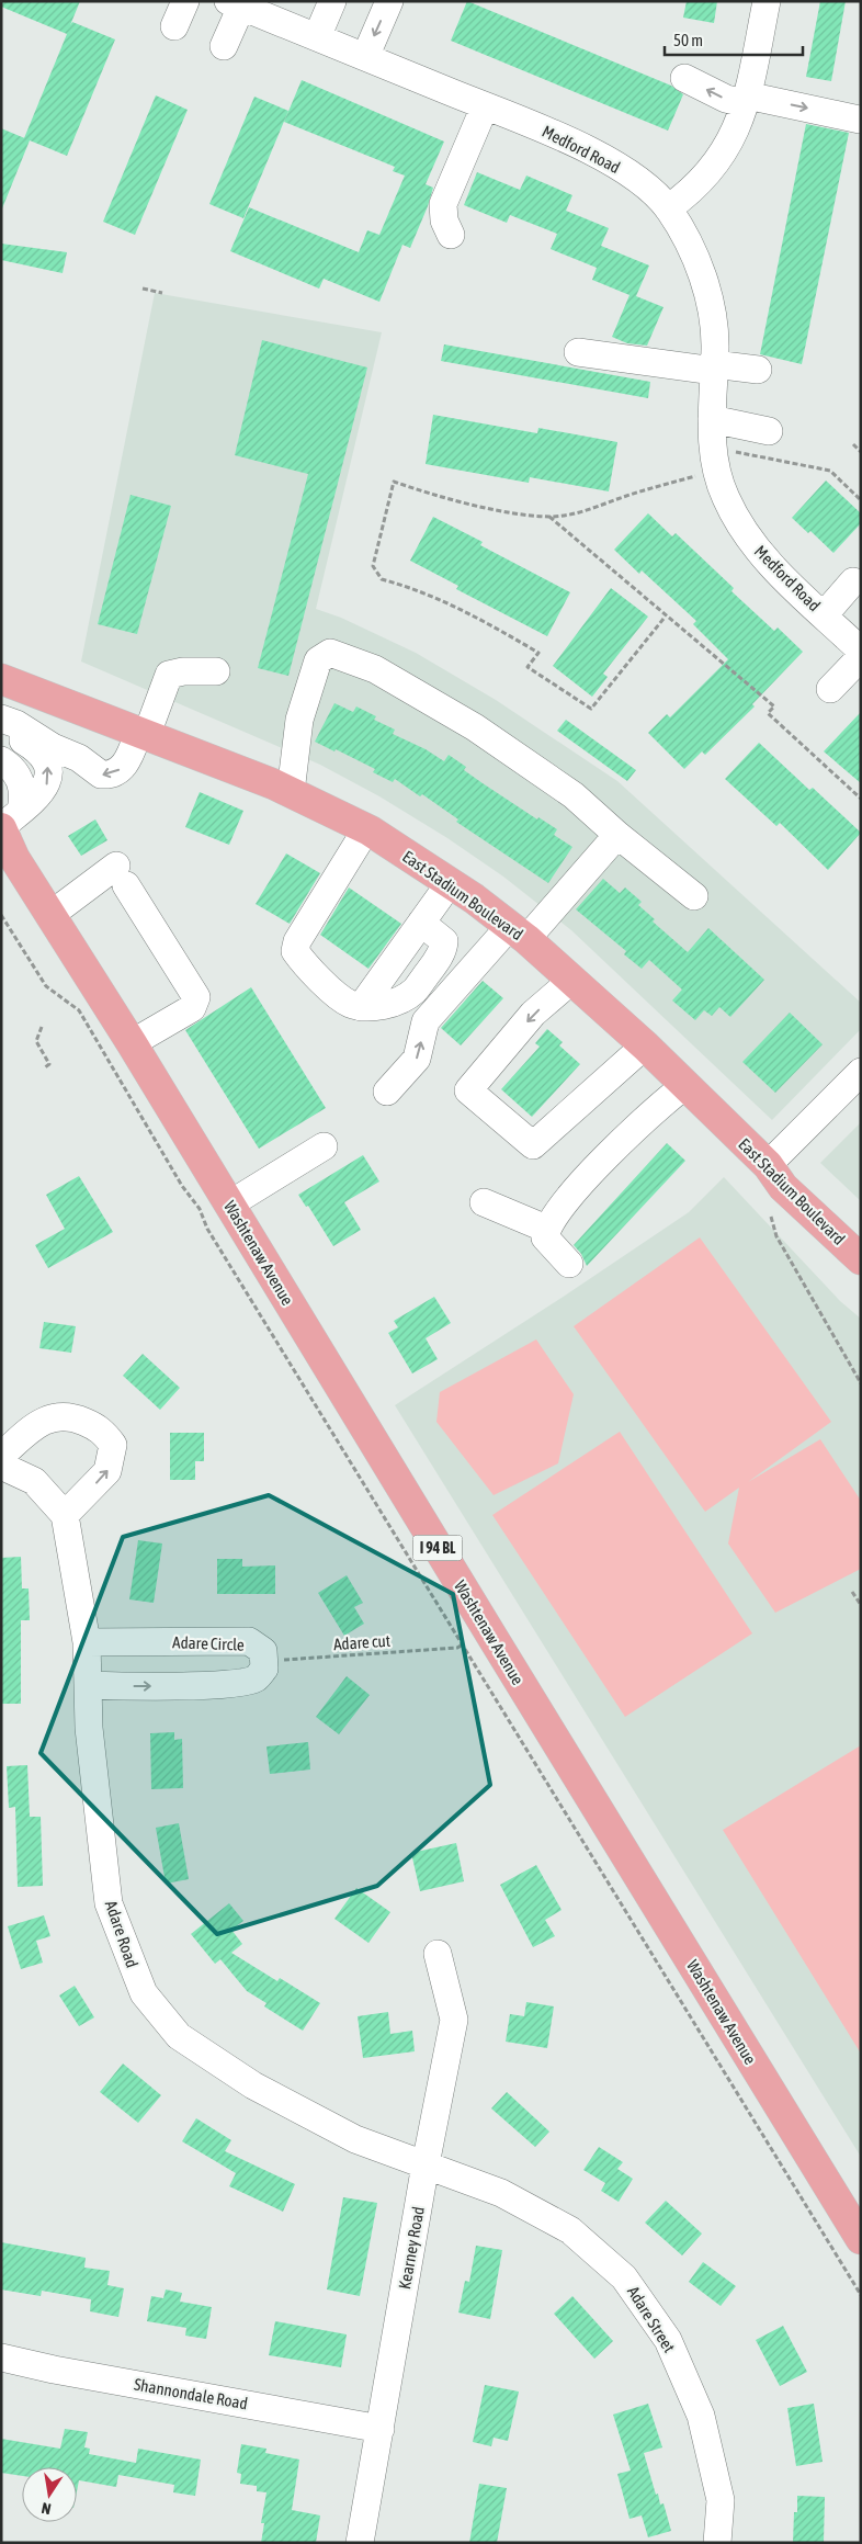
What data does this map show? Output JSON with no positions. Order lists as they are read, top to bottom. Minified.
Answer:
{"streets":{"main road":["East Stadium Boulevard","Washtenaw Avenue","I 94 BL"],"street":["Medford Road","Adare Circle","Adare Road","Kearney Road","Adare Street","Shannondale Road"],"path":["Adare cut"]},"crossings":[["Adare cut","Adare Circle"],["Adare Circle","Adare Road"],["Adare Road","Kearney Road"],["Adare Road","Adare Street"],["Kearney Road","Shannondale Road"]],"one_way":["Adare Circle"],"scale_bar":"50 m","north":"bottom"}
